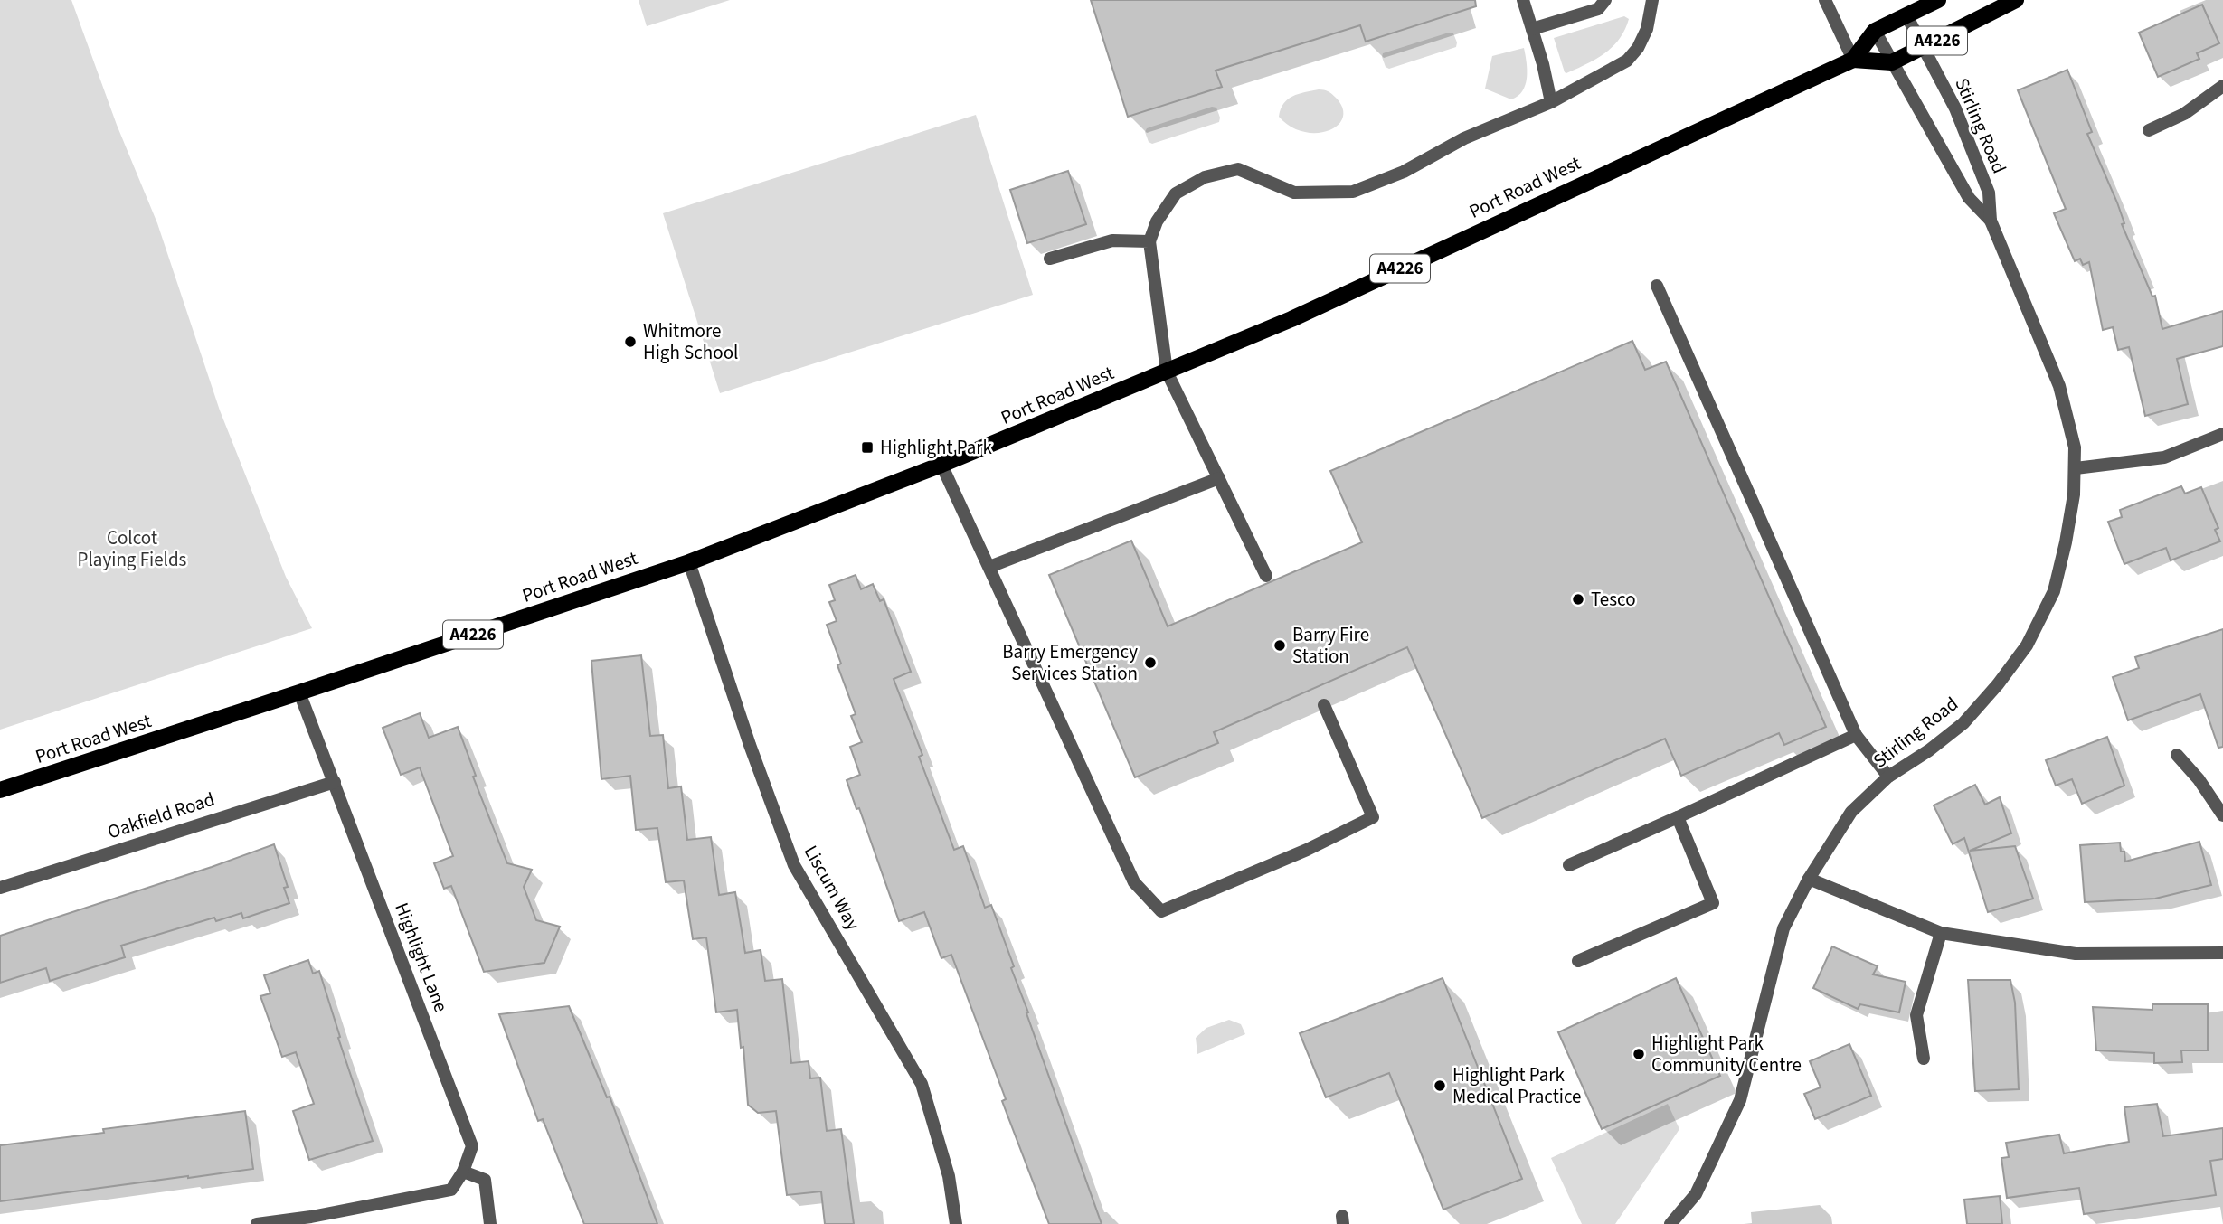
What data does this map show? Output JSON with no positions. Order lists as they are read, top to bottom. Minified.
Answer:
{"streets":{"main road":["A4226","Port Road West"],"street":["Stirling Road","Oakfield Road","Liscum Way","Highlight Lane"]},"crossings":[["Stirling Road","Port Road West"],["Port Road West","Liscum Way"],["Port Road West","Highlight Lane"],["Oakfield Road","Highlight Lane"]],"parks":["Colcot Playing Fields"],"places":{"other":["Whitmore High School","Tesco","Barry Fire Station","Barry Emergency Services Station","Highlight Park Community Centre","Highlight Park Medical Practice"],"transit":["Highlight Park"]}}
